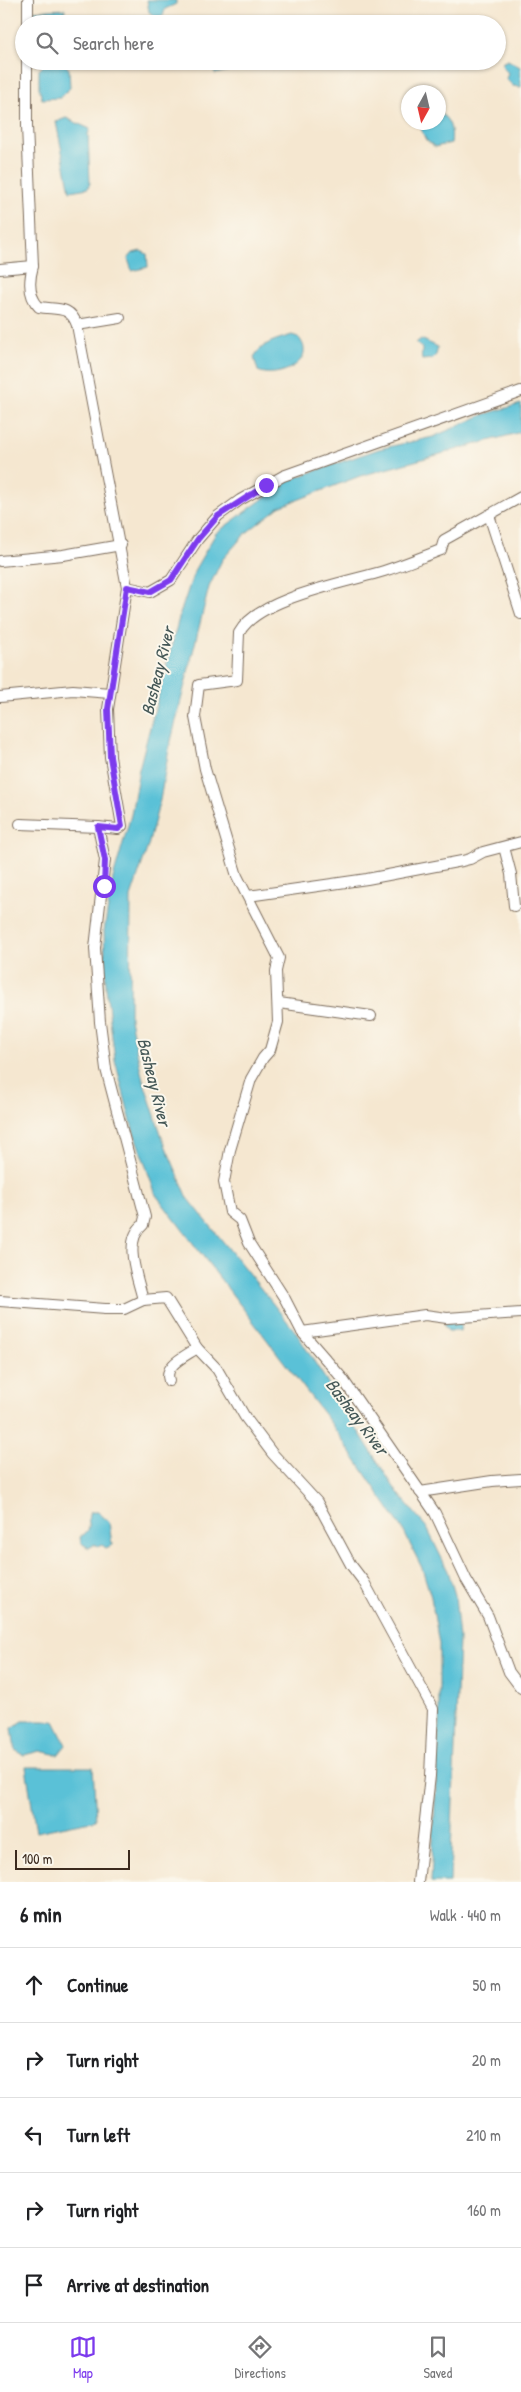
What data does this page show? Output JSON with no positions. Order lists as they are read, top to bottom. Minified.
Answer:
{"water":["Basheay River"],"scale_bar":"100 m","north":"bottom","page":{"search":"Search here","scale":"100 m","heading":["6 min","Walk · 440 m"],"list":[["Continue","50 m"],["Turn right","20 m"],["Turn left","210 m"],["Turn right","160 m"],"Arrive at destination"],"nav":["Map","Directions","Saved"]}}
